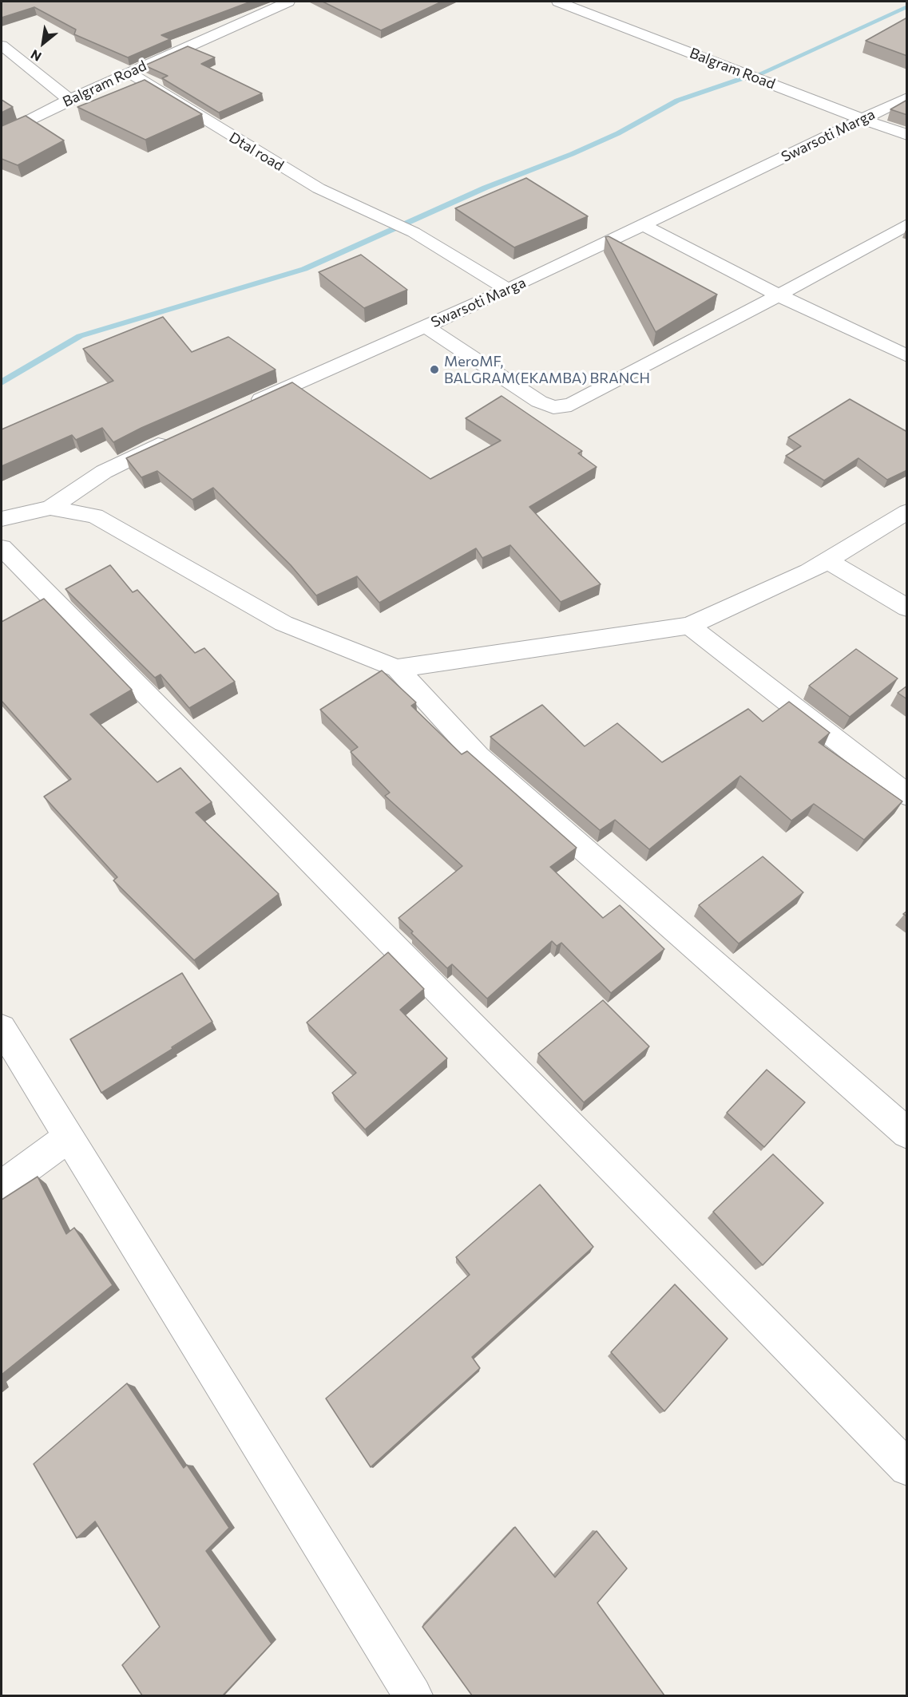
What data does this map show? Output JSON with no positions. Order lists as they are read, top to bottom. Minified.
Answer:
{"streets":{"street":["Balgram Road","Swarsoti Marga","Dtal road"]},"crossings":[["Balgram Road","Swarsoti Marga"],["Balgram Road","Dtal road"],["Swarsoti Marga","Dtal road"]],"places":["MeroMF, BALGRAM(EKAMBA) BRANCH"],"north":"bottom left"}
